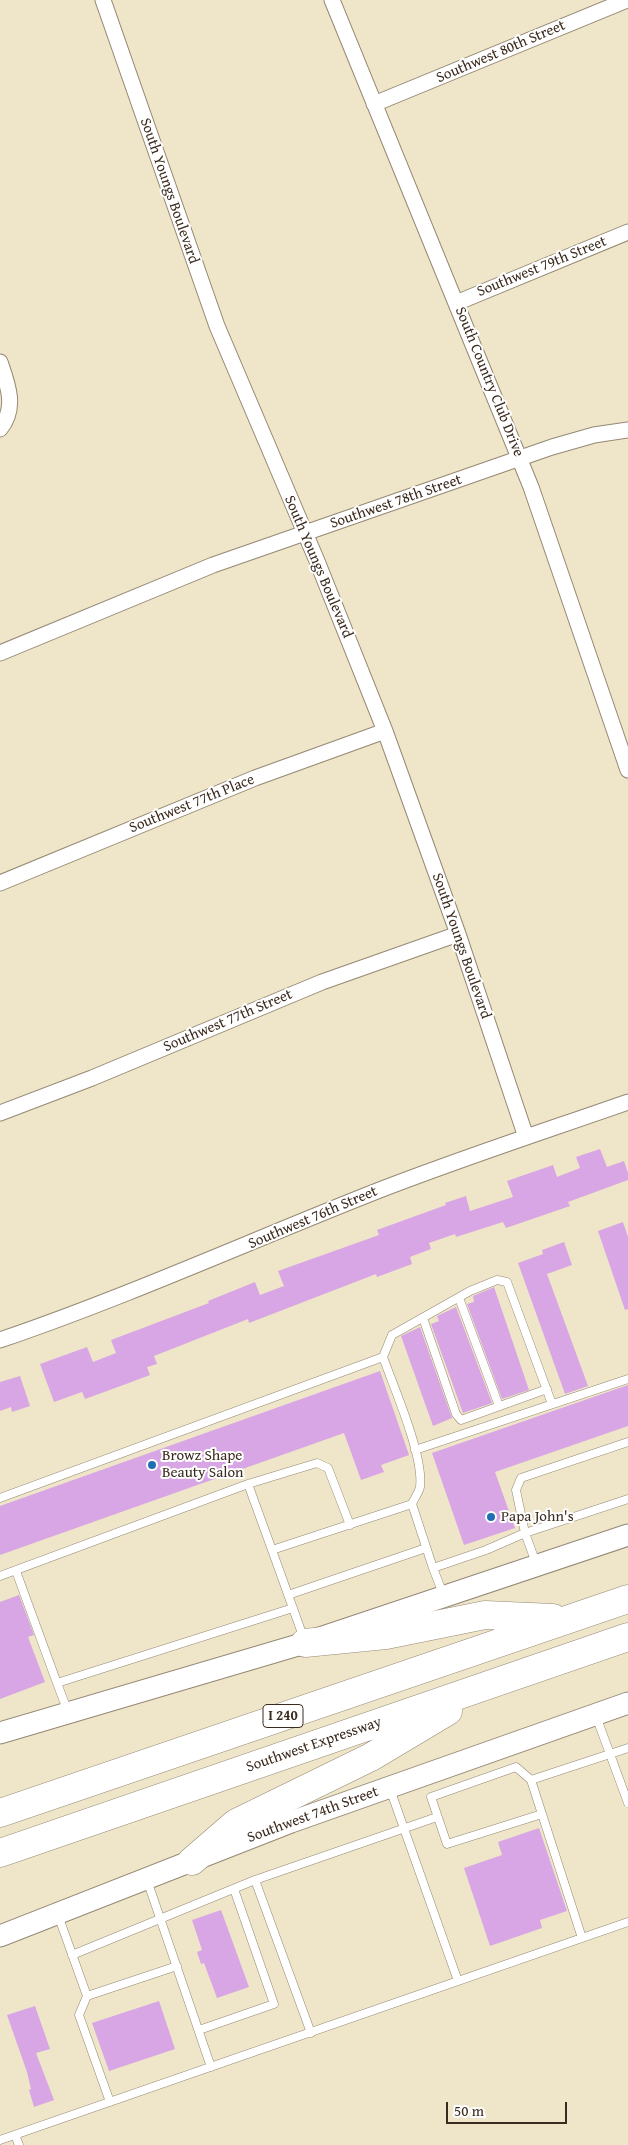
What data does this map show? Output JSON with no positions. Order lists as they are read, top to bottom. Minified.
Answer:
{"streets":{"highway":["I 240","Southwest Expressway"],"main road":["Southwest 74th Street"],"street":["Southwest 80th Street","South Youngs Boulevard","Southwest 79th Street","South Country Club Drive","Southwest 78th Street","Southwest 77th Place","Southwest 77th Street","Southwest 76th Street"]},"crossings":[["Southwest 80th Street","South Country Club Drive"],["South Youngs Boulevard","Southwest 78th Street"],["South Youngs Boulevard","Southwest 77th Place"],["South Youngs Boulevard","Southwest 77th Street"],["South Youngs Boulevard","Southwest 76th Street"],["Southwest 79th Street","South Country Club Drive"],["South Country Club Drive","Southwest 78th Street"]],"places":["Browz Shape Beauty Salon","Papa John's"],"scale_bar":"50 m"}
